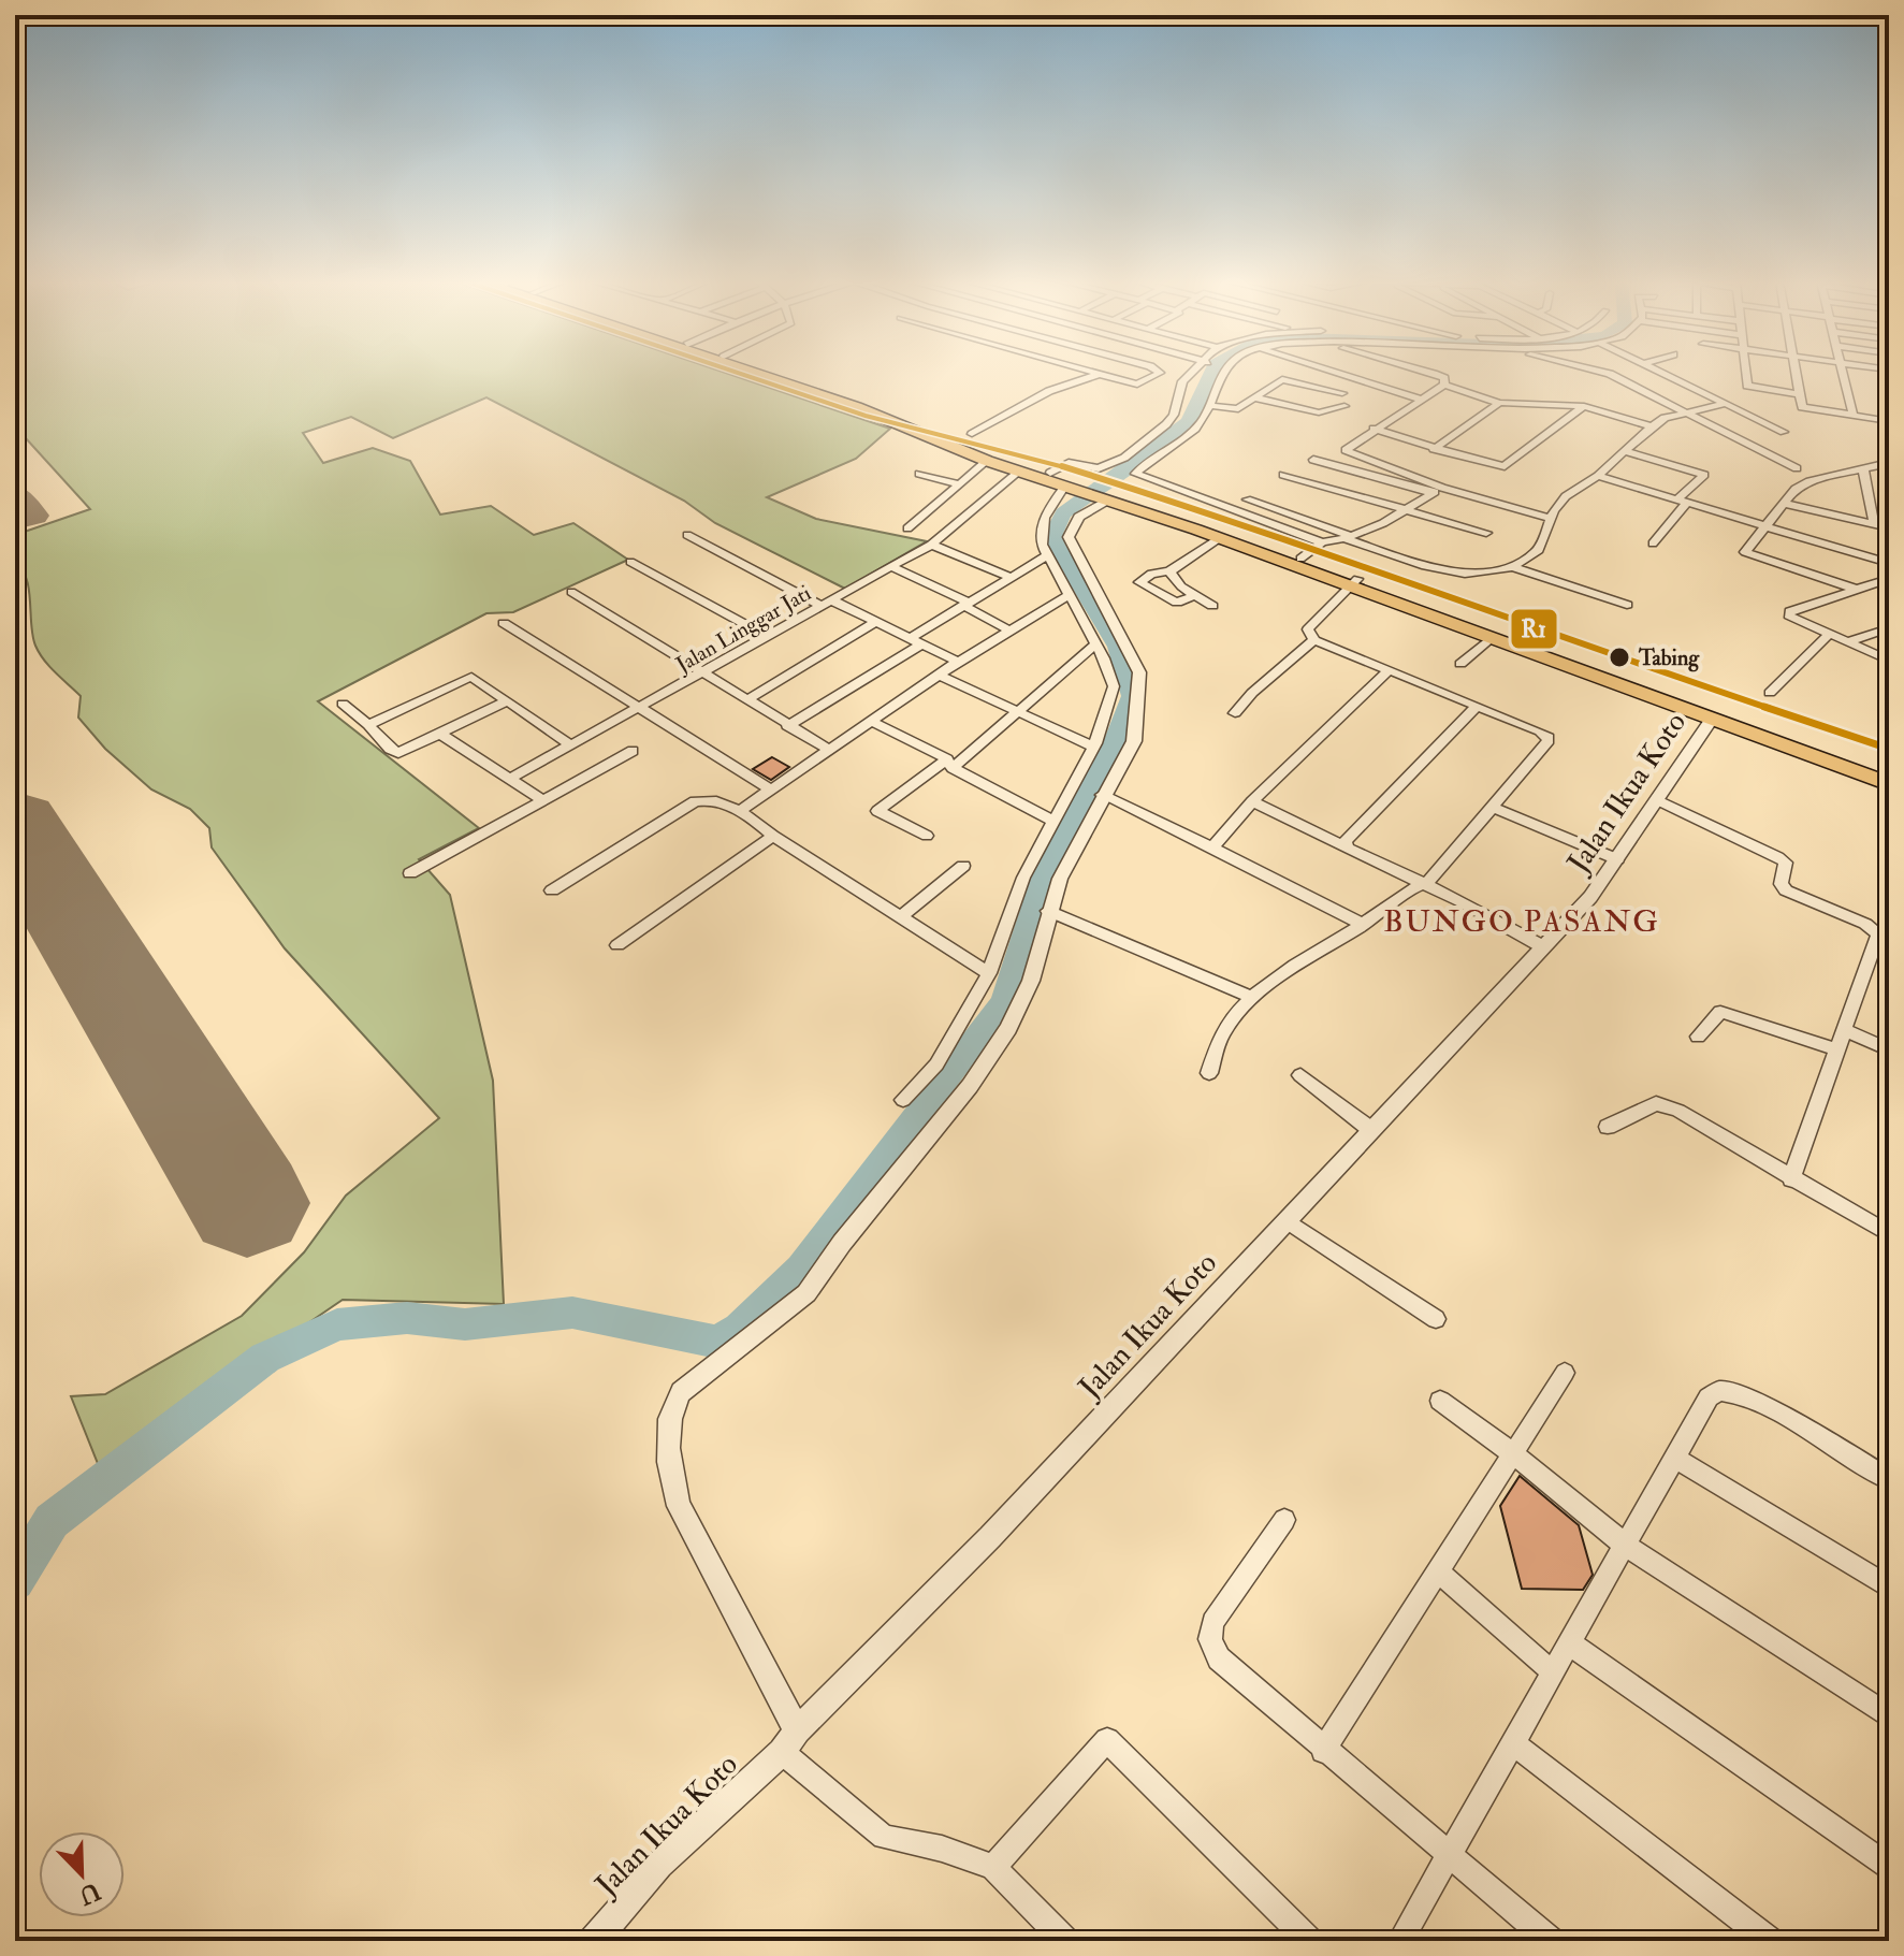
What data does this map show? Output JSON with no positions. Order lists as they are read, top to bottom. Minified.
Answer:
{"streets":{"street":["Jalan Linggar Jati","Jalan Ikua Koto"]},"districts":["BUNGO PASANG"],"places":["Tabing"],"lines":["transit line R1"],"north":"bottom right"}
